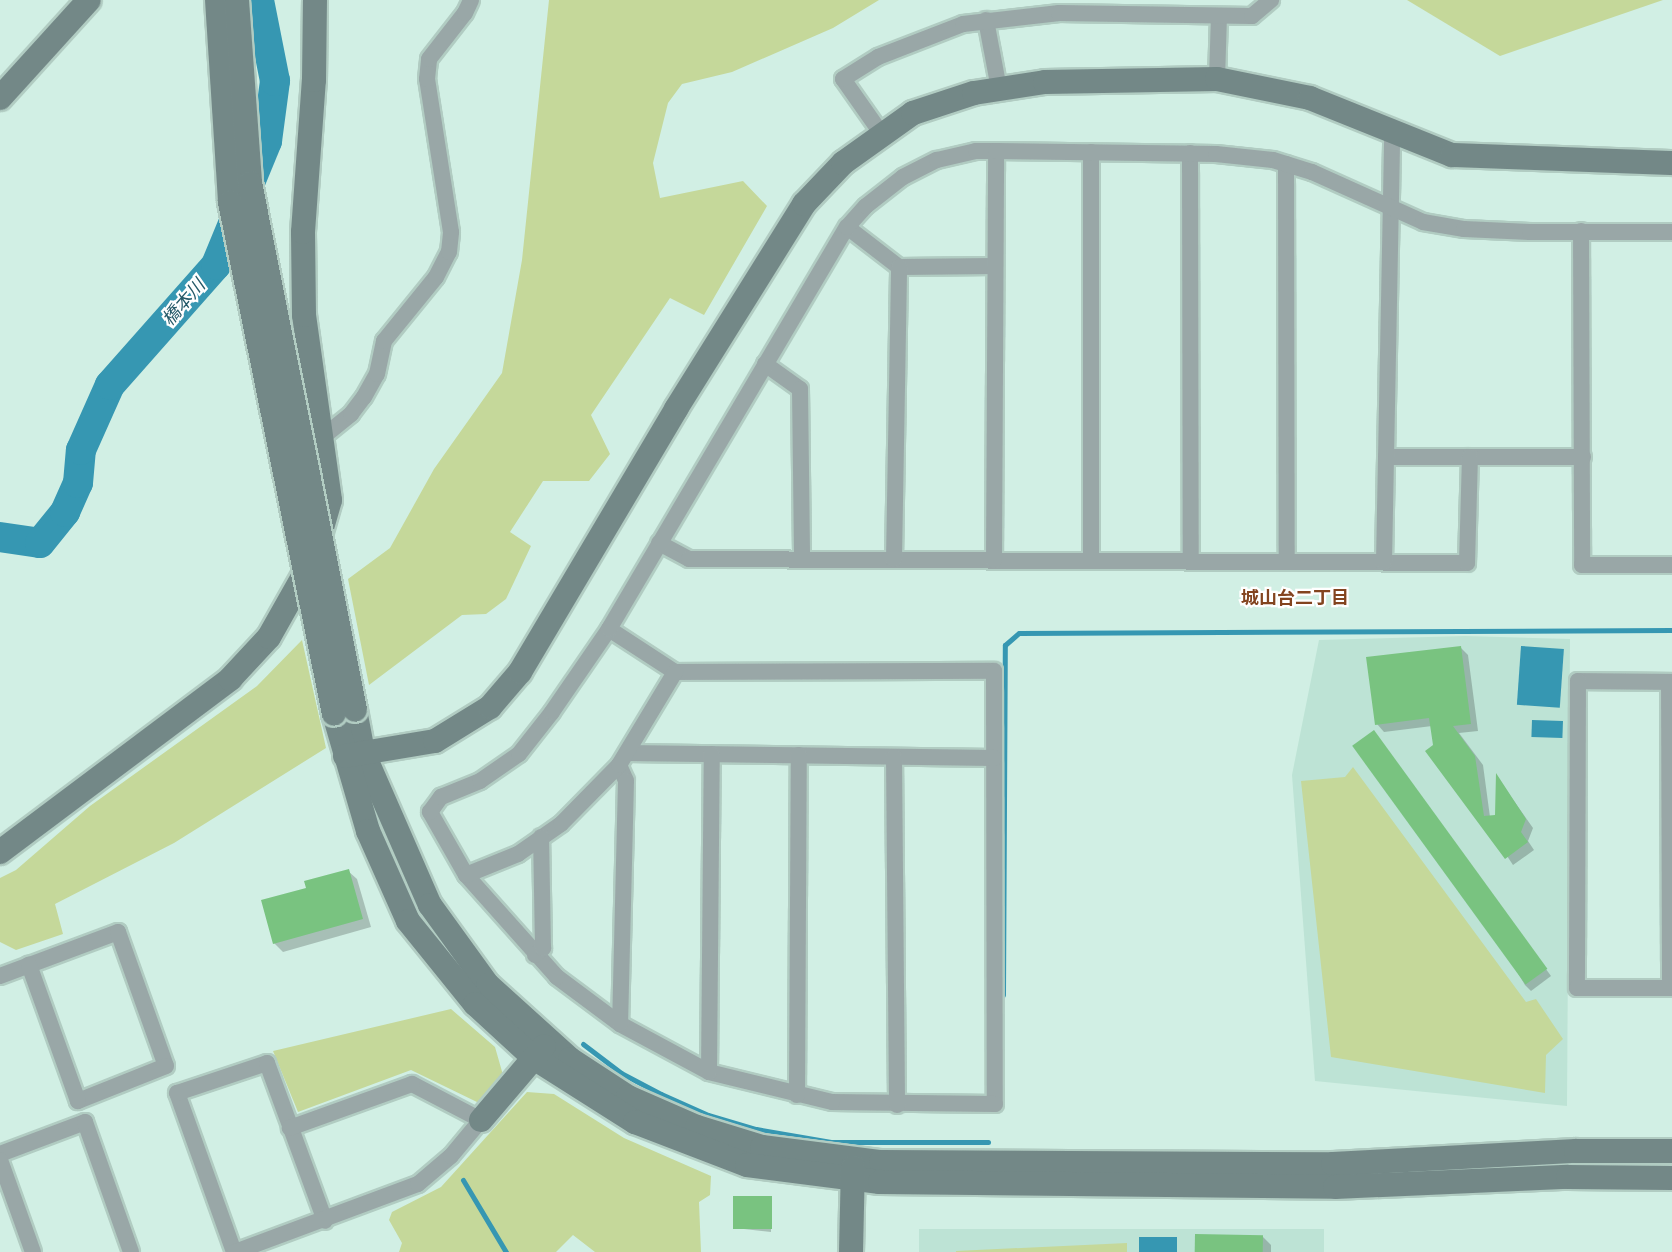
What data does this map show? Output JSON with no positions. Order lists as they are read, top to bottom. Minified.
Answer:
{"districts":["城山台二丁目"],"water":["橋本川"]}
